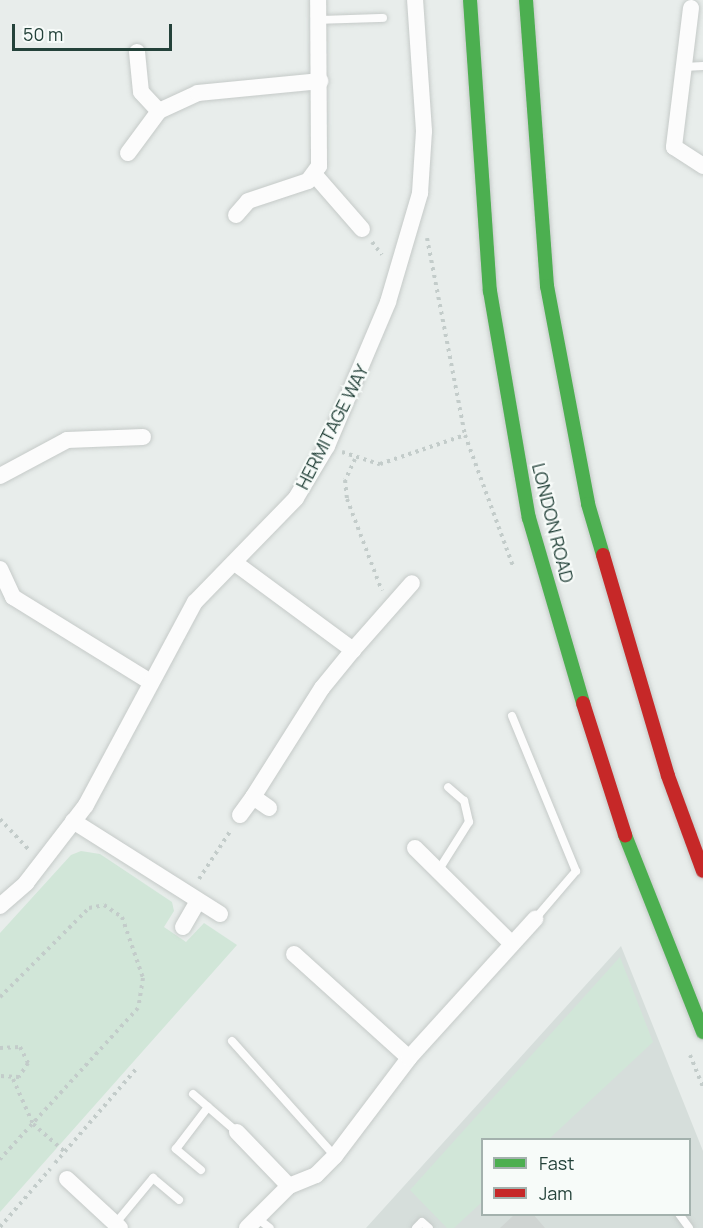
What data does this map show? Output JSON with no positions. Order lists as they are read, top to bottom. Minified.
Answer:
{"streets":{"highway":["LONDON ROAD"],"street":["HERMITAGE WAY"]},"legend":["Fast","Jam"],"scale_bar":"50 m"}
